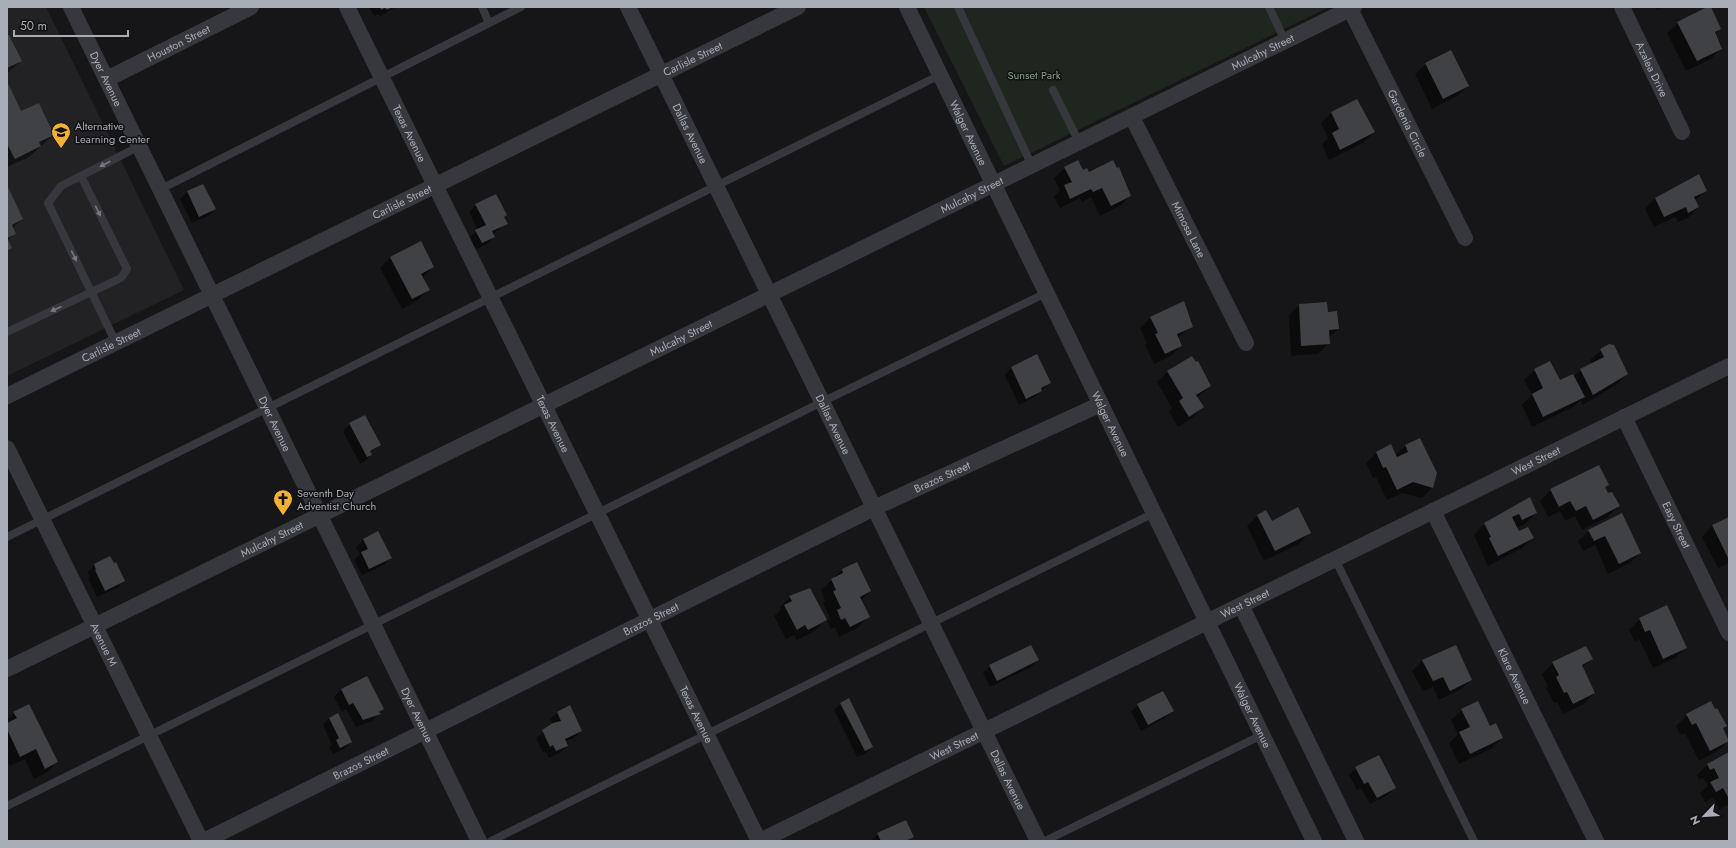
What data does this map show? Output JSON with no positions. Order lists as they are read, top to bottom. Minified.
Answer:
{"streets":{"street":["Houston Street","Mulcahy Street","Carlisle Street","Azalea Drive","Dyer Avenue","Gardenia Circle","Texas Avenue","Dallas Avenue","Walger Avenue","Mimosa Lane","West Street","Brazos Street","Easy Street","Avenue M","Klare Avenue"]},"crossings":[["Houston Street","Dyer Avenue"],["Mulcahy Street","Dyer Avenue"],["Mulcahy Street","Gardenia Circle"],["Mulcahy Street","Texas Avenue"],["Mulcahy Street","Dallas Avenue"],["Mulcahy Street","Walger Avenue"],["Mulcahy Street","Mimosa Lane"],["Mulcahy Street","Avenue M"],["Carlisle Street","Dyer Avenue"],["Carlisle Street","Texas Avenue"],["Carlisle Street","Dallas Avenue"],["Dyer Avenue","Brazos Street"],["Texas Avenue","West Street"],["Texas Avenue","Brazos Street"],["Dallas Avenue","West Street"],["Dallas Avenue","Brazos Street"],["Walger Avenue","West Street"],["Walger Avenue","Brazos Street"],["West Street","Easy Street"],["West Street","Klare Avenue"]],"parks":["Sunset Park"],"places":{"school or university":["Alternative Learning Center"],"church":["Seventh Day Adventist Church"]},"scale_bar":"50 m","north":"bottom left"}
